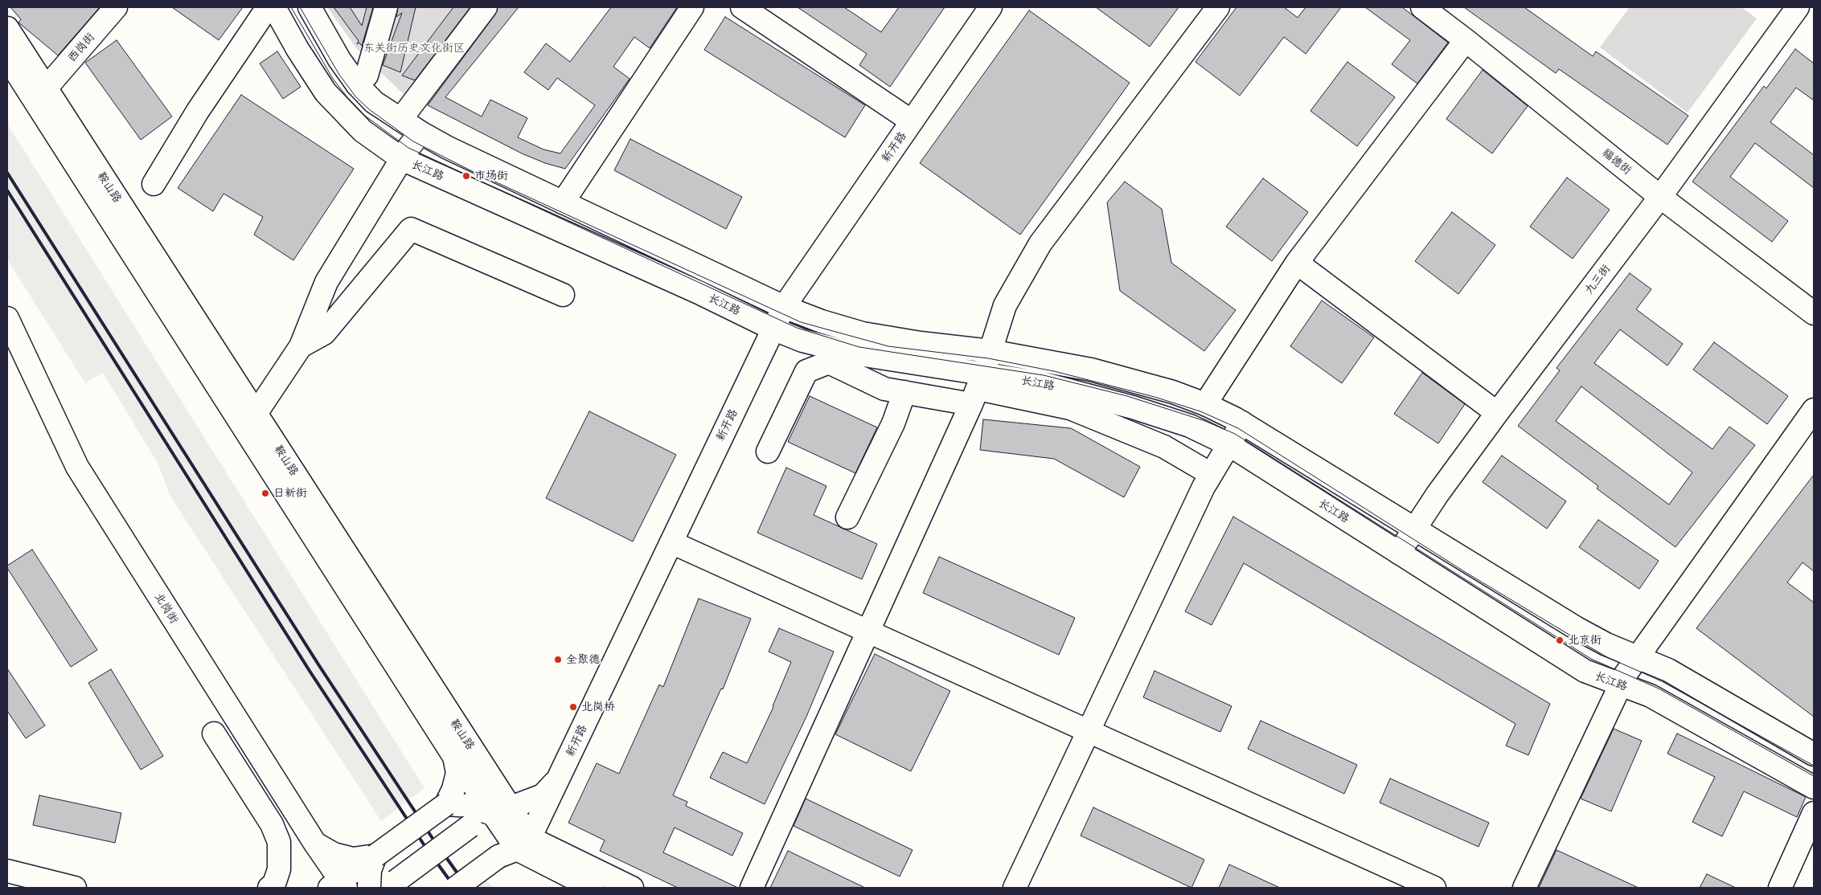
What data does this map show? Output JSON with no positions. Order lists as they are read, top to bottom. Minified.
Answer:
{"streets":{"main road":["西岗街","新开路","福德街","长江路","鞍山路","九三街","北岗街"]},"crossings":[["西岗街","鞍山路"],["新开路","长江路"],["新开路","鞍山路"],["福德街","九三街"],["长江路","九三街"]],"parks":["东关街历史文化街区"],"places":["市场街","日新街","北京街","全聚德","北岗桥"]}
